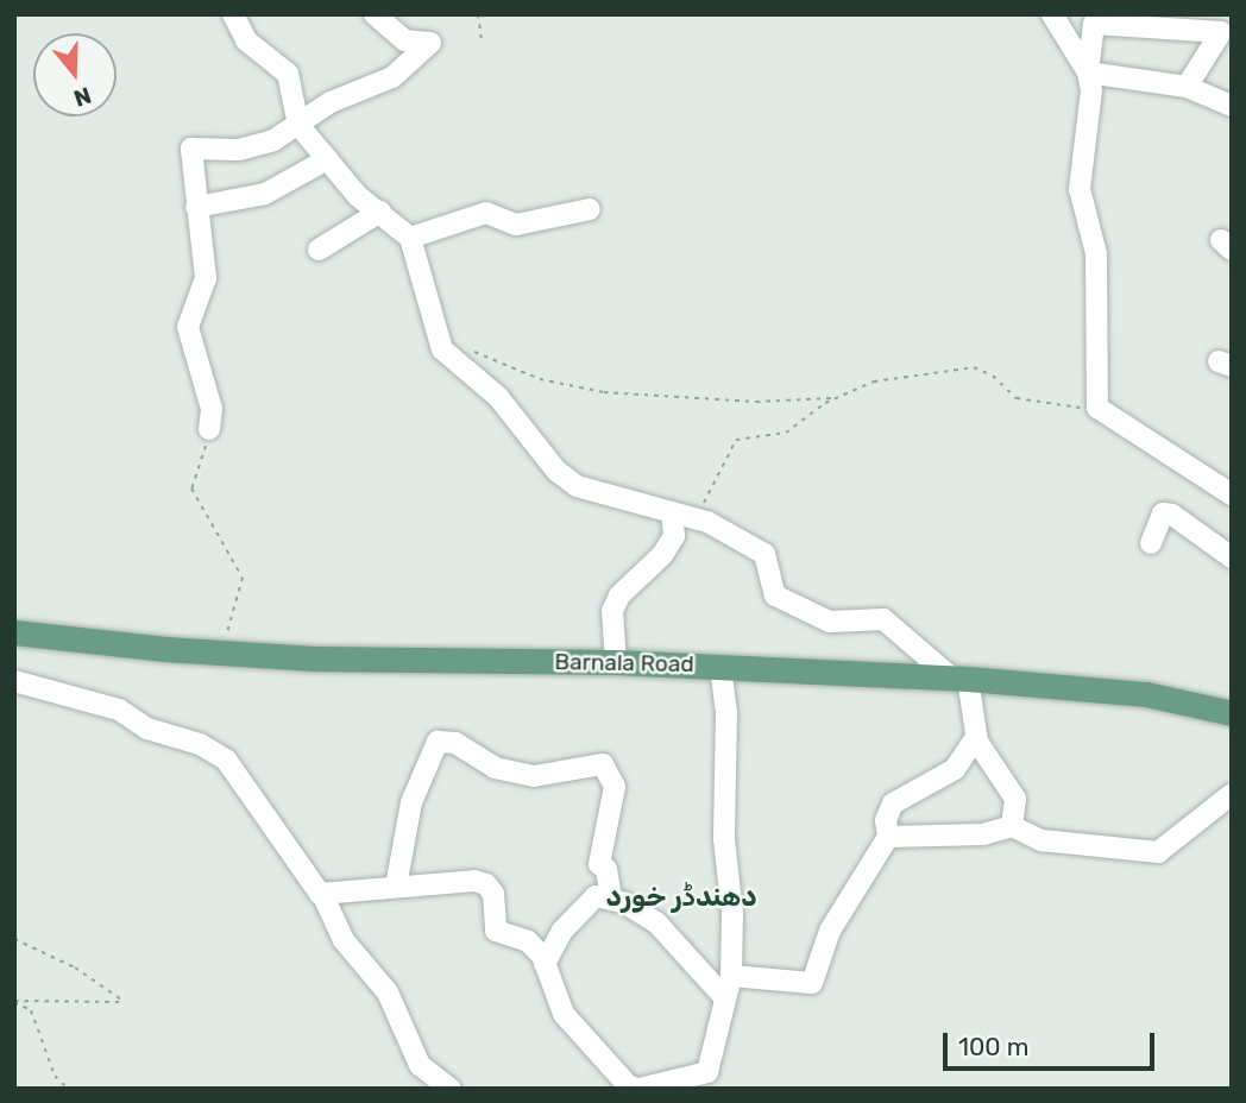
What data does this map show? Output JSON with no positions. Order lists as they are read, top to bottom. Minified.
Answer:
{"streets":{"main road":["Barnala Road"]},"districts":["دھندڈر خورد"],"scale_bar":"100 m","north":"bottom"}
